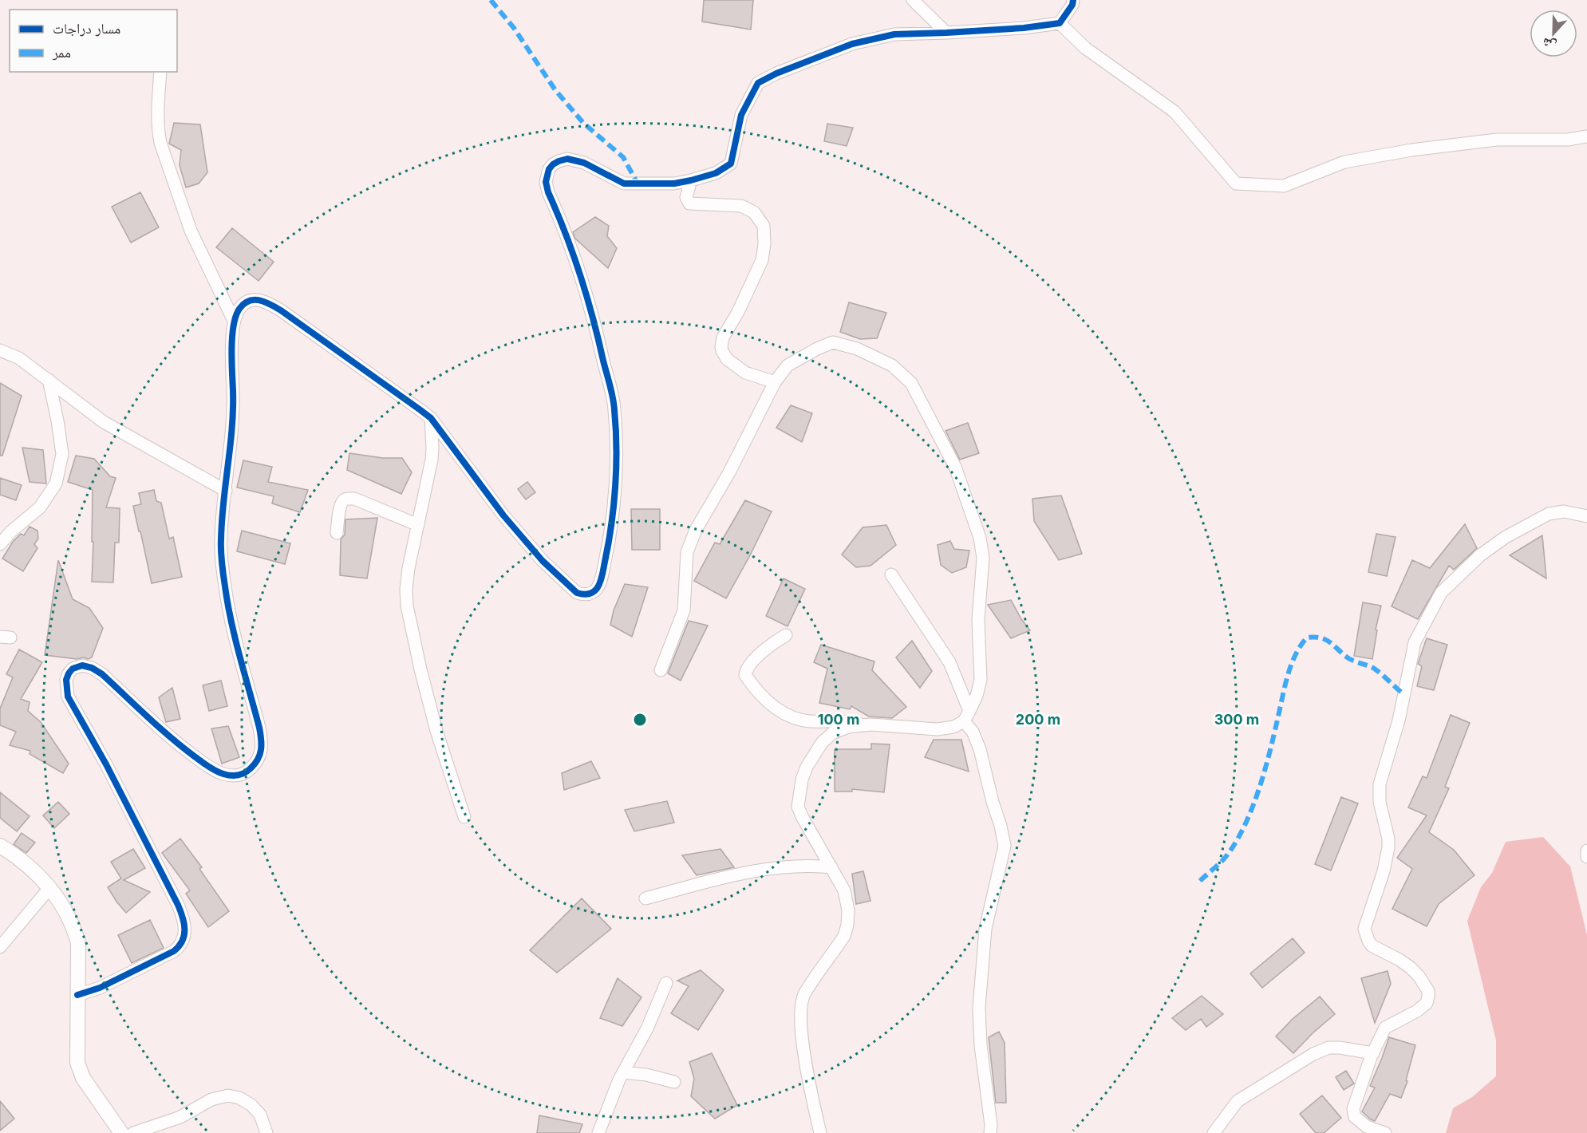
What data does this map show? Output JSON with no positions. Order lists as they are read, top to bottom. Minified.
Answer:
{"legend":["مسار دراجات","ممر"],"north":"bottom","rings":["100 m","200 m","300 m"]}
